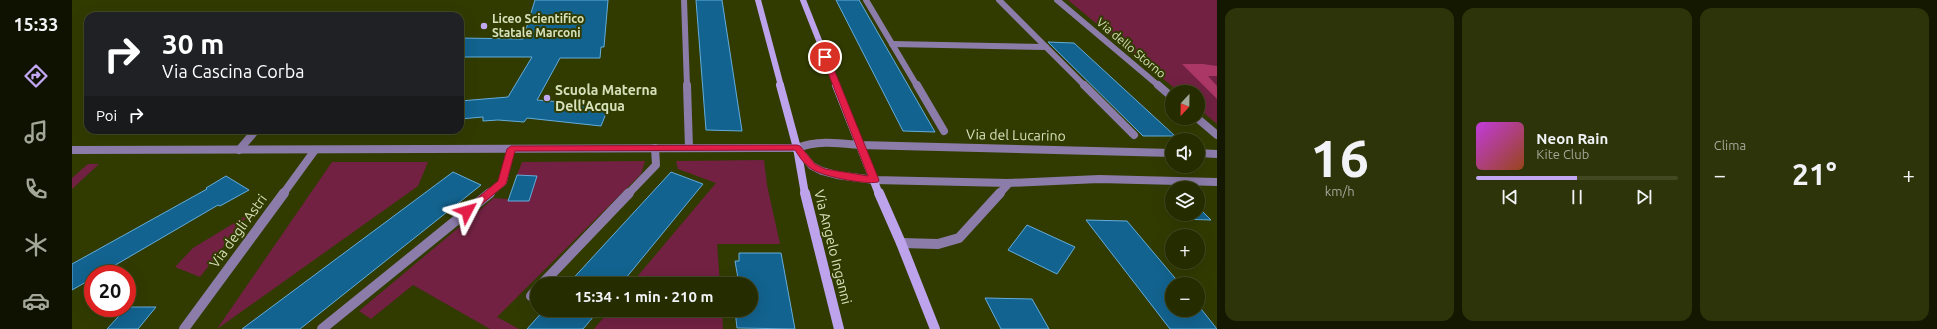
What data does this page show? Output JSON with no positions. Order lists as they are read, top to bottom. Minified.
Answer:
{"streets":{"street":["Via dello Storno","Via del Lucarino","Via degli Astri","Via Angelo Inganni"]},"places":["Liceo Scientifico Statale Marconi","Scuola Materna Dell'Acqua"],"north":"bottom","page":{"tabs":"15:33","tile":[["16","km/h"],"Clima"],"turn":["30 m","Via Cascina Corba"],"map_buttons":["+","−"],"then":"Poi","song":["Neon Rain","Kite Club"],"heat":["−","21°","+"],"limit":"20","trip":"15:34 · 1 min · 210 m"}}
